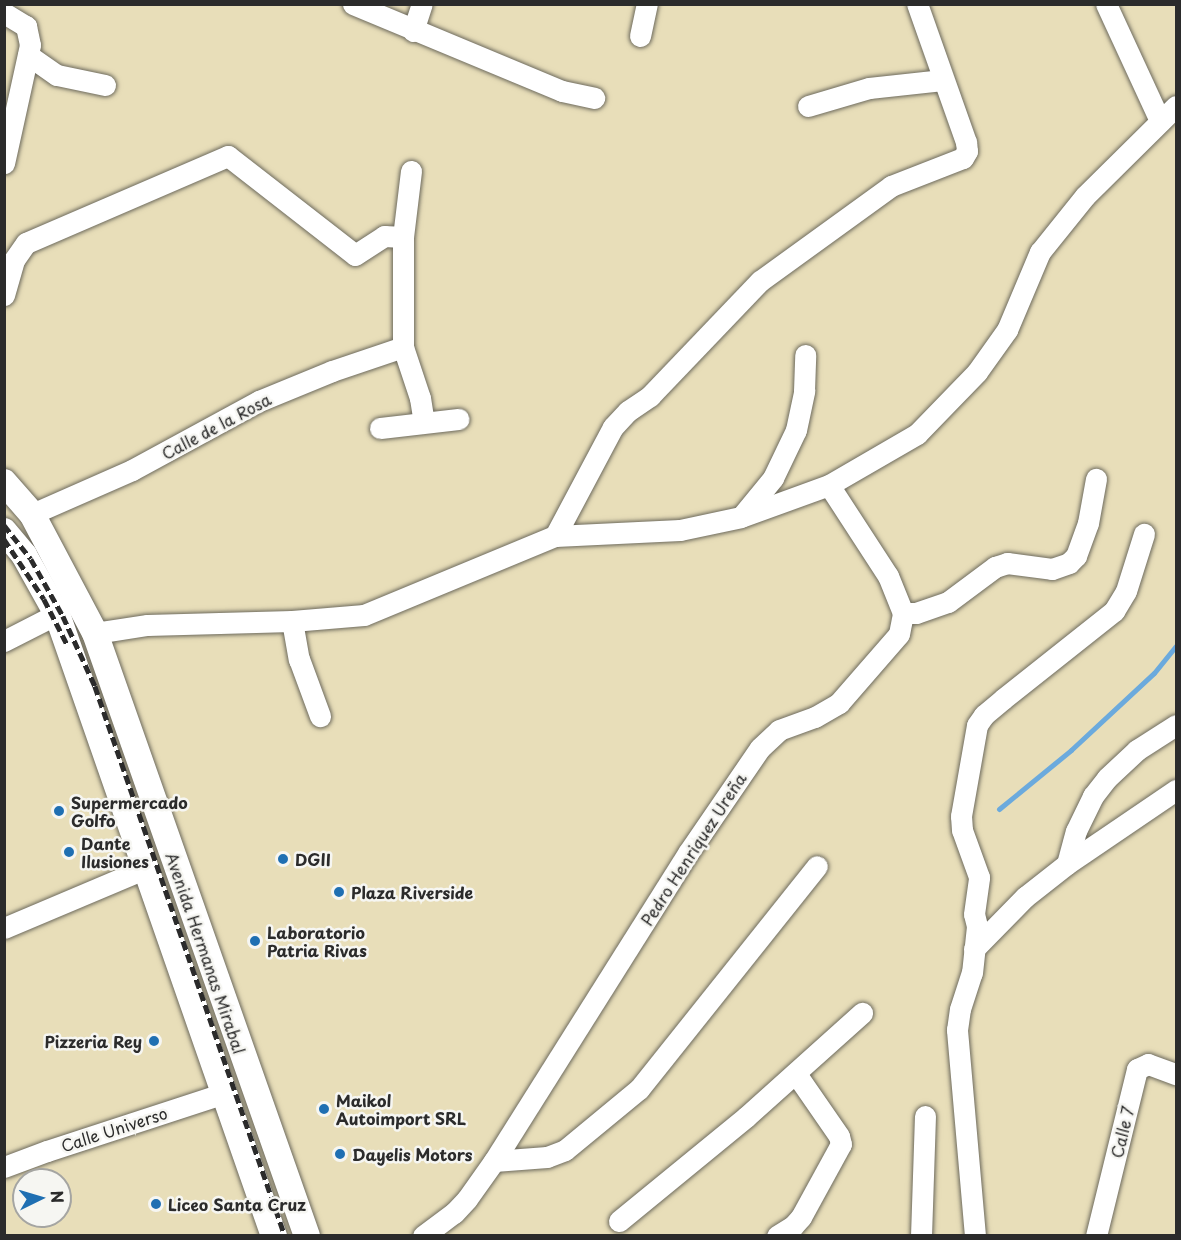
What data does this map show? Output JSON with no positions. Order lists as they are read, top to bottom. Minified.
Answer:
{"streets":{"main road":["Avenida Hermanas Mirabal"],"street":["Calle de la Rosa","Pedro Henriquez Ureña","Calle Universo","Calle 7"]},"crossings":[["Calle de la Rosa","Avenida Hermanas Mirabal"],["Avenida Hermanas Mirabal","Calle Universo"]],"places":["Supermercado Golfo","Dante Ilusiones","DGII","Plaza Riverside","Laboratorio Patria Rivas","Pizzeria Rey","Maikol Autoimport SRL","Dayelis Motors","Liceo Santa Cruz"],"north":"right"}
